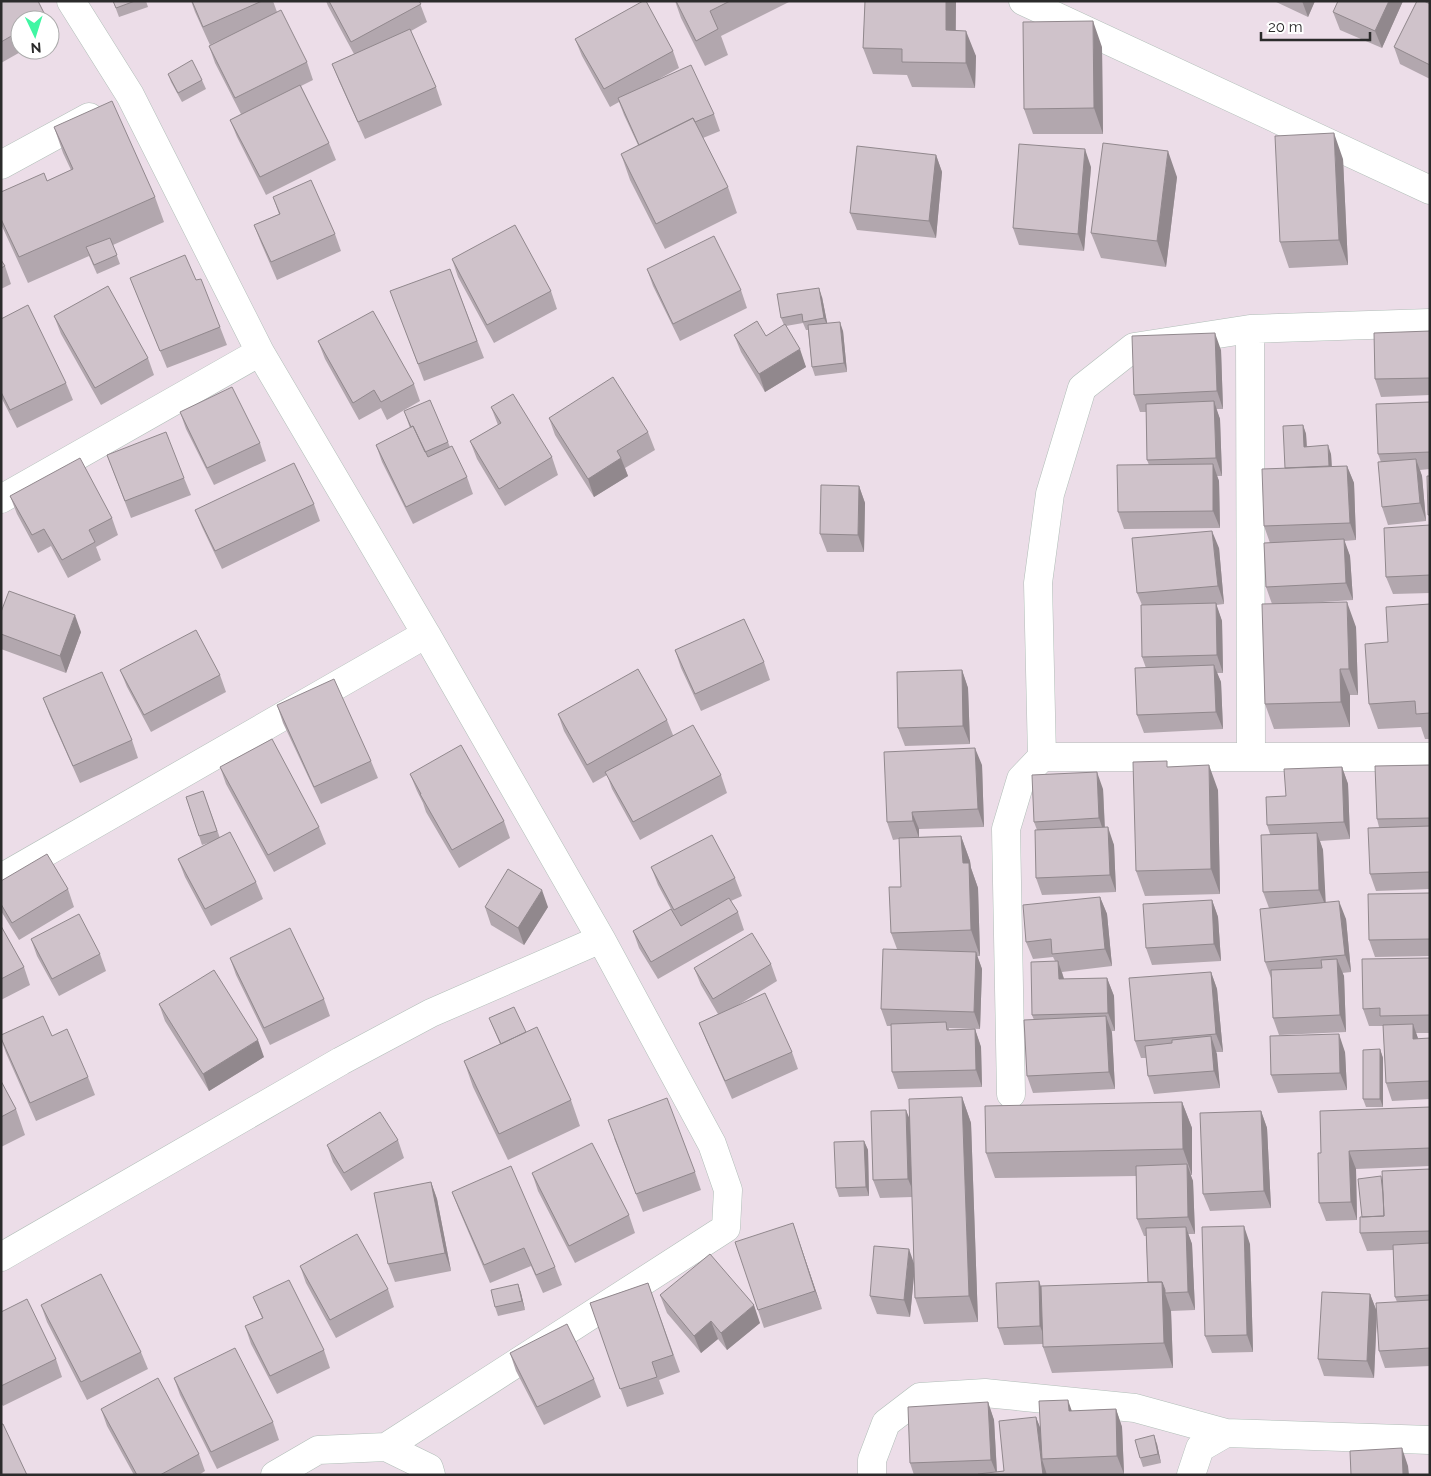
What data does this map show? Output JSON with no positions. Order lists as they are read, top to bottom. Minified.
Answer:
{"scale_bar":"20 m","north":"bottom"}
